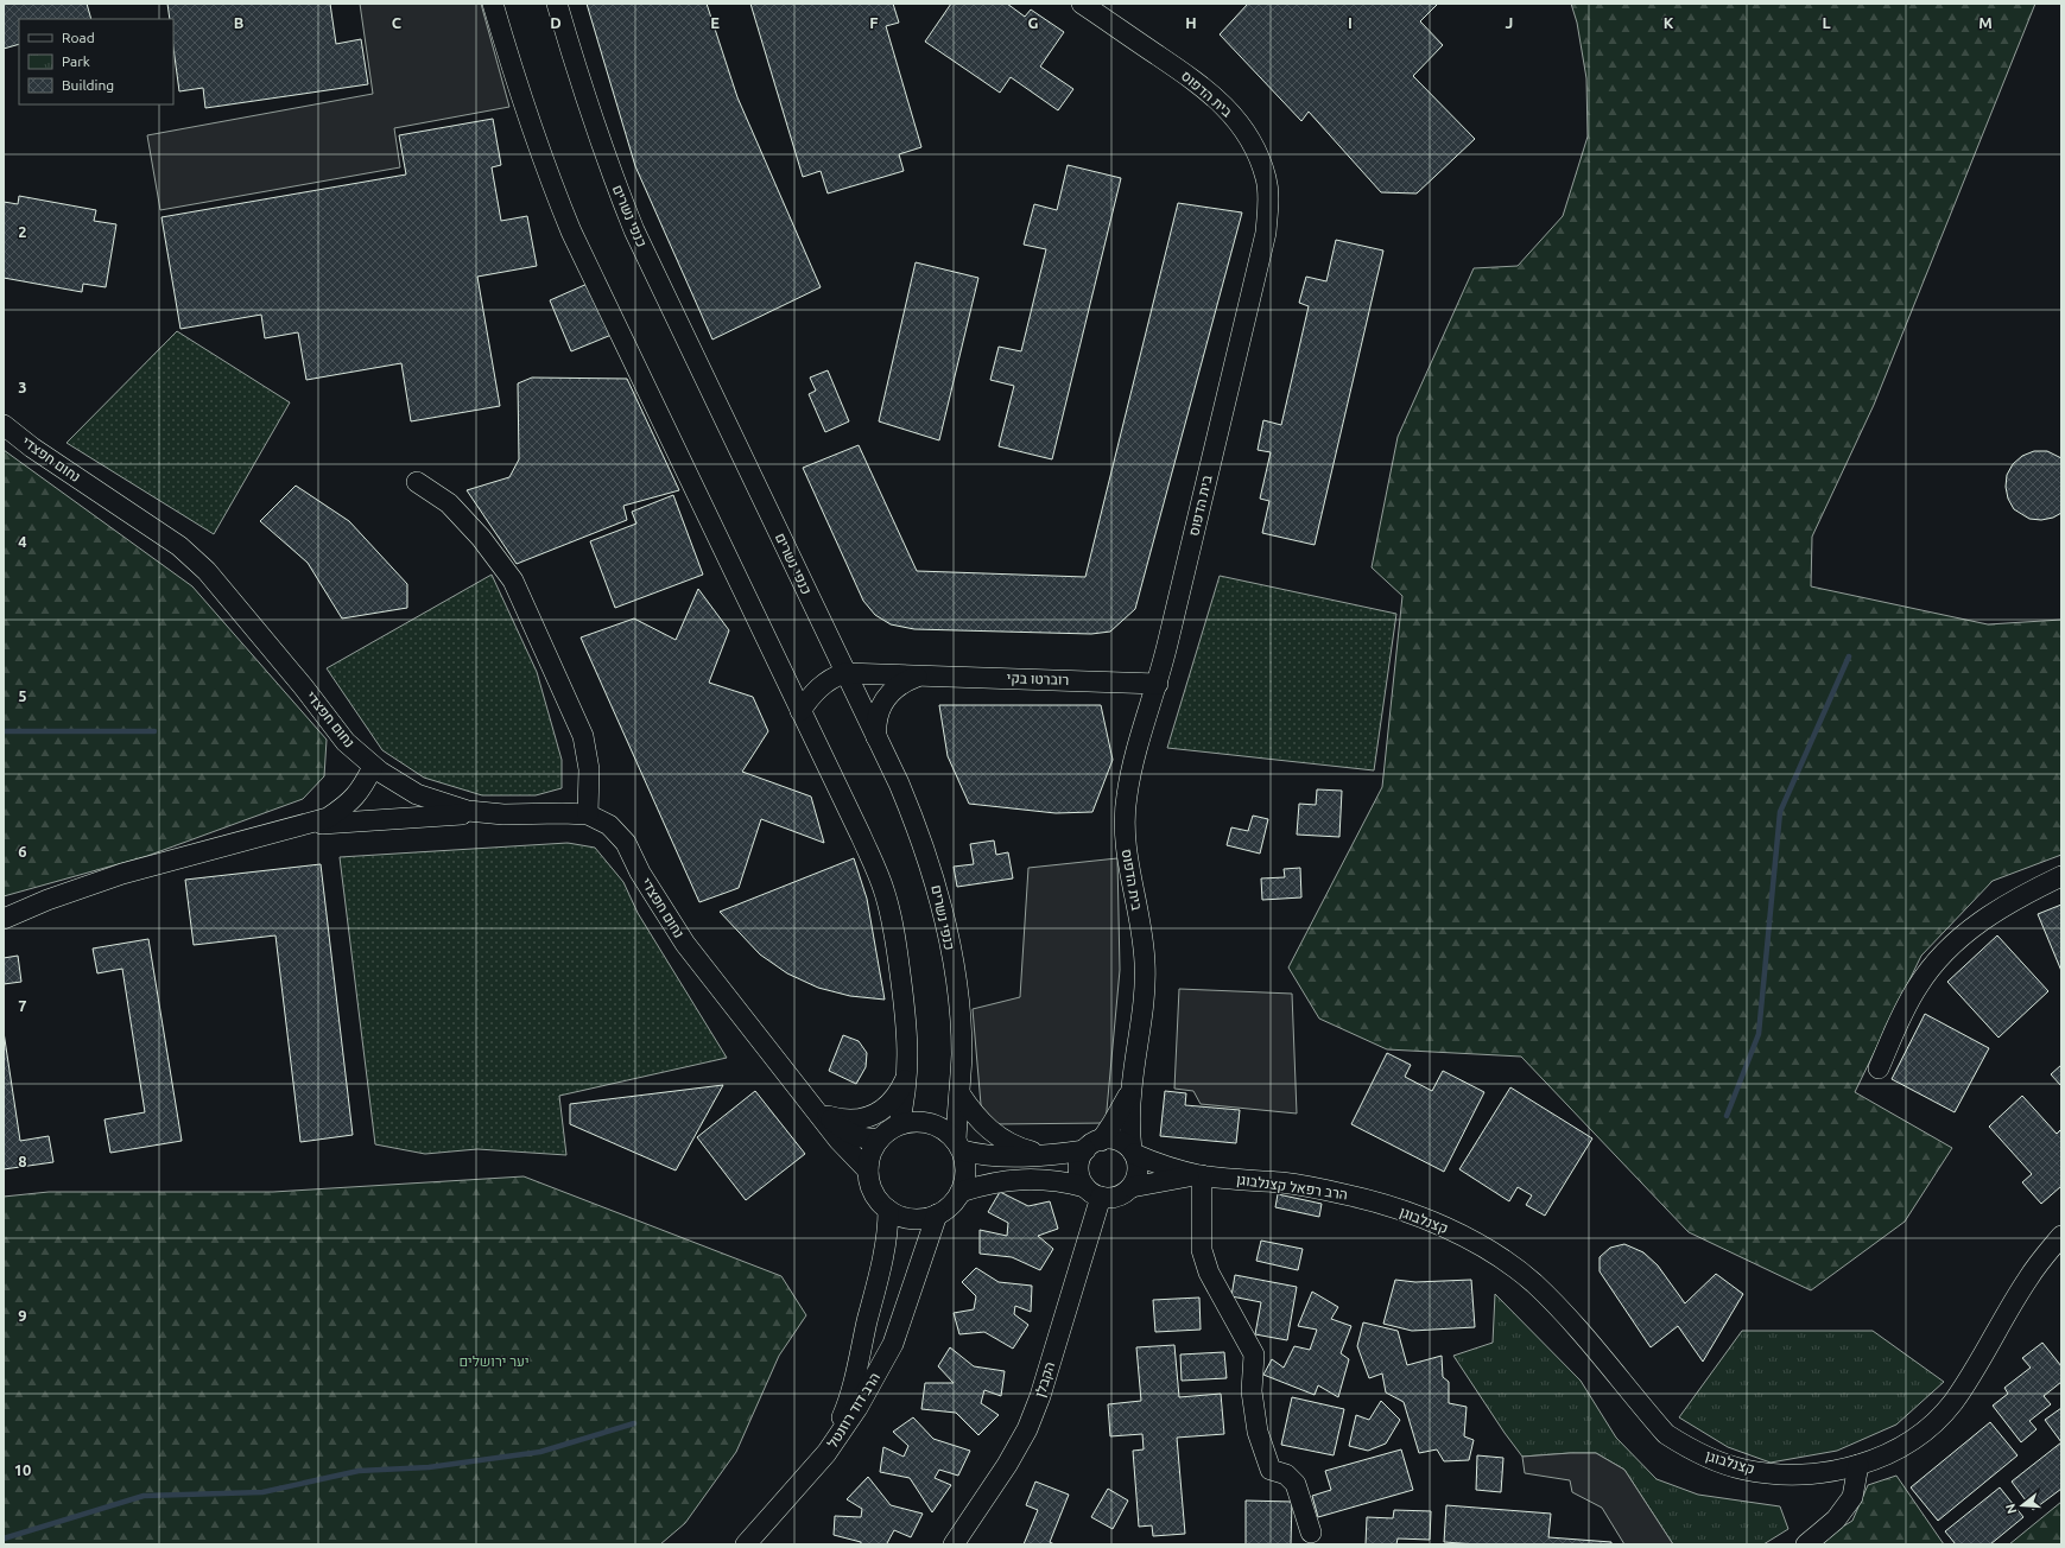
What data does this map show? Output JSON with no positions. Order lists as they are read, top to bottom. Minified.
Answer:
{"streets":{"street":["בית הדפוס","כנפי נשרים","נחום חפצדי","רוברטו בקי","הרב רפאל קצנלבוגן","קצנלבוגן","הקבלן","הרב דוד רוזנטל"]},"crossings":[["בית הדפוס","רוברטו בקי"],["בית הדפוס","הרב רפאל קצנלבוגן"],["בית הדפוס","הקבלן"],["כנפי נשרים","נחום חפצדי"],["כנפי נשרים","רוברטו בקי"],["כנפי נשרים","הרב דוד רוזנטל"],["נחום חפצדי","הרב דוד רוזנטל"],["הרב רפאל קצנלבוגן","קצנלבוגן"],["הרב רפאל קצנלבוגן","הקבלן"]],"parks":["יער ירושלים"],"legend":["Road","Park","Building"],"north":"left","grid":{"columns":["B","C","D","E","F","G","H","I","J","K","L","M"],"rows":["2","3","4","5","6","7","8","9","10"]}}
